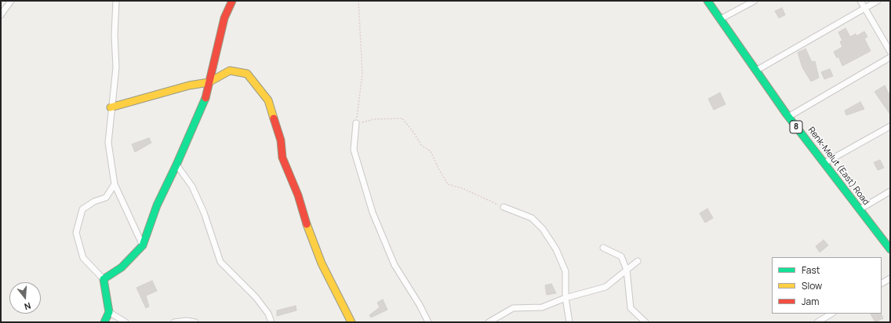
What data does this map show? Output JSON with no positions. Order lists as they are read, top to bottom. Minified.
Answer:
{"streets":{"street":["8","Renk-Melut (East) Road"]},"legend":["Fast","Slow","Jam"],"north":"bottom"}
